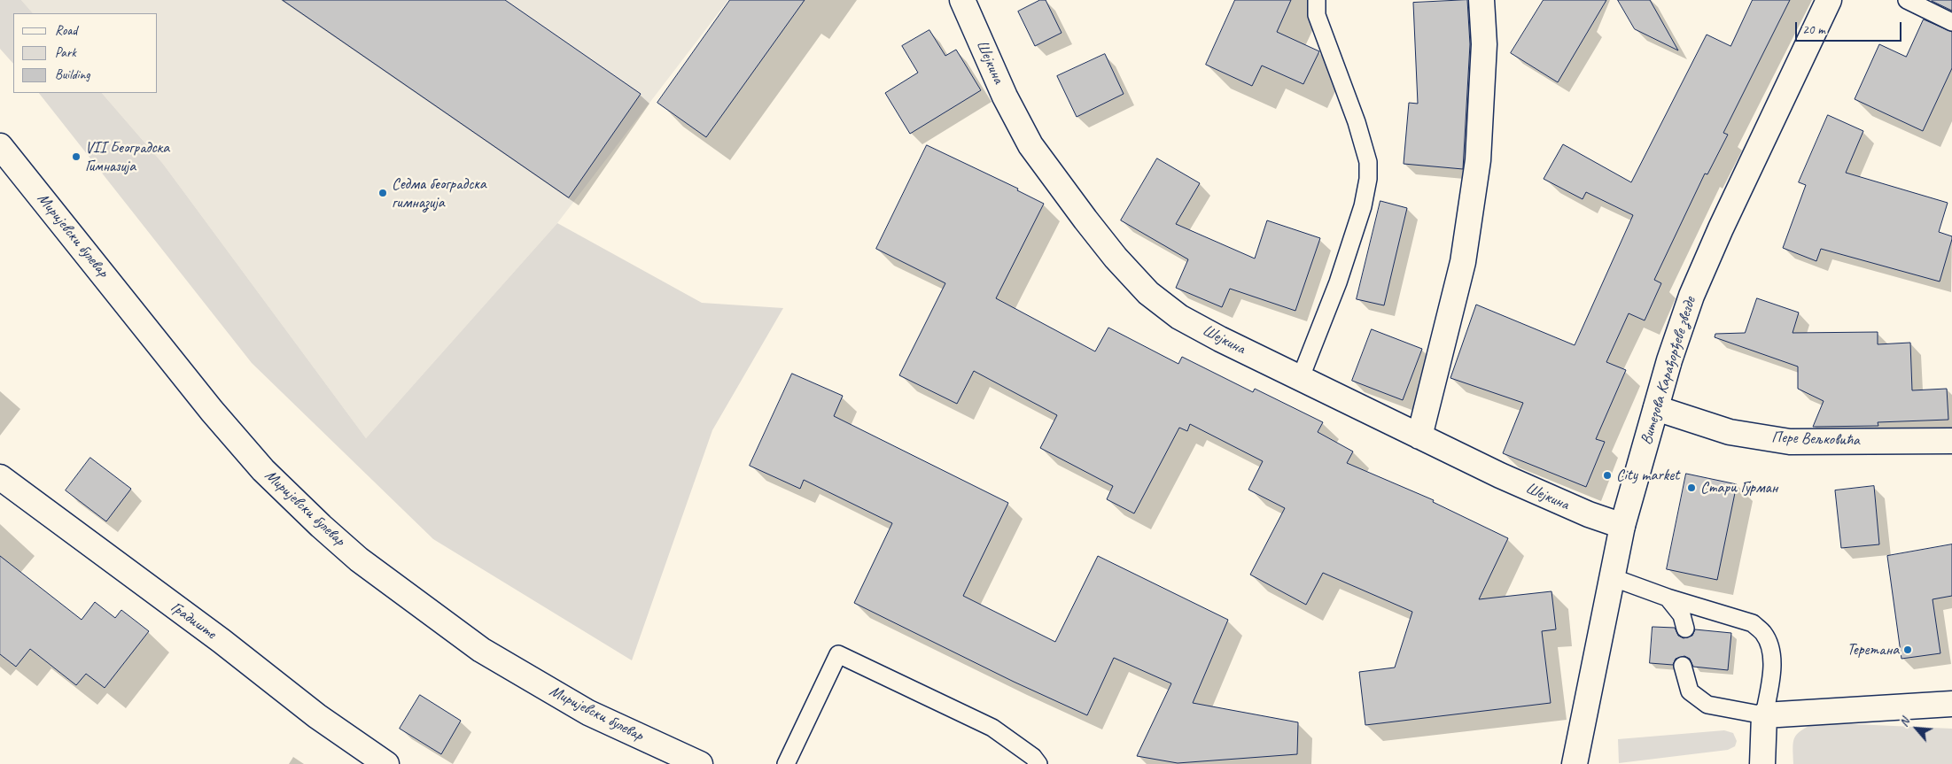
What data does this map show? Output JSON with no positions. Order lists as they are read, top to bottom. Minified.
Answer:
{"streets":{"street":["Шејкина","Миријевски булевар","Витезова Карађорђеве звезде","Пере Вељковића","Градиште"]},"crossings":[["Шејкина","Витезова Карађорђеве звезде"],["Витезова Карађорђеве звезде","Пере Вељковића"]],"places":["VII Београдска Гимназија","Седма београдска гимназија","City market","Стари Гурман","Теретана"],"legend":["Road","Park","Building"],"scale_bar":"20 m","north":"top left"}
